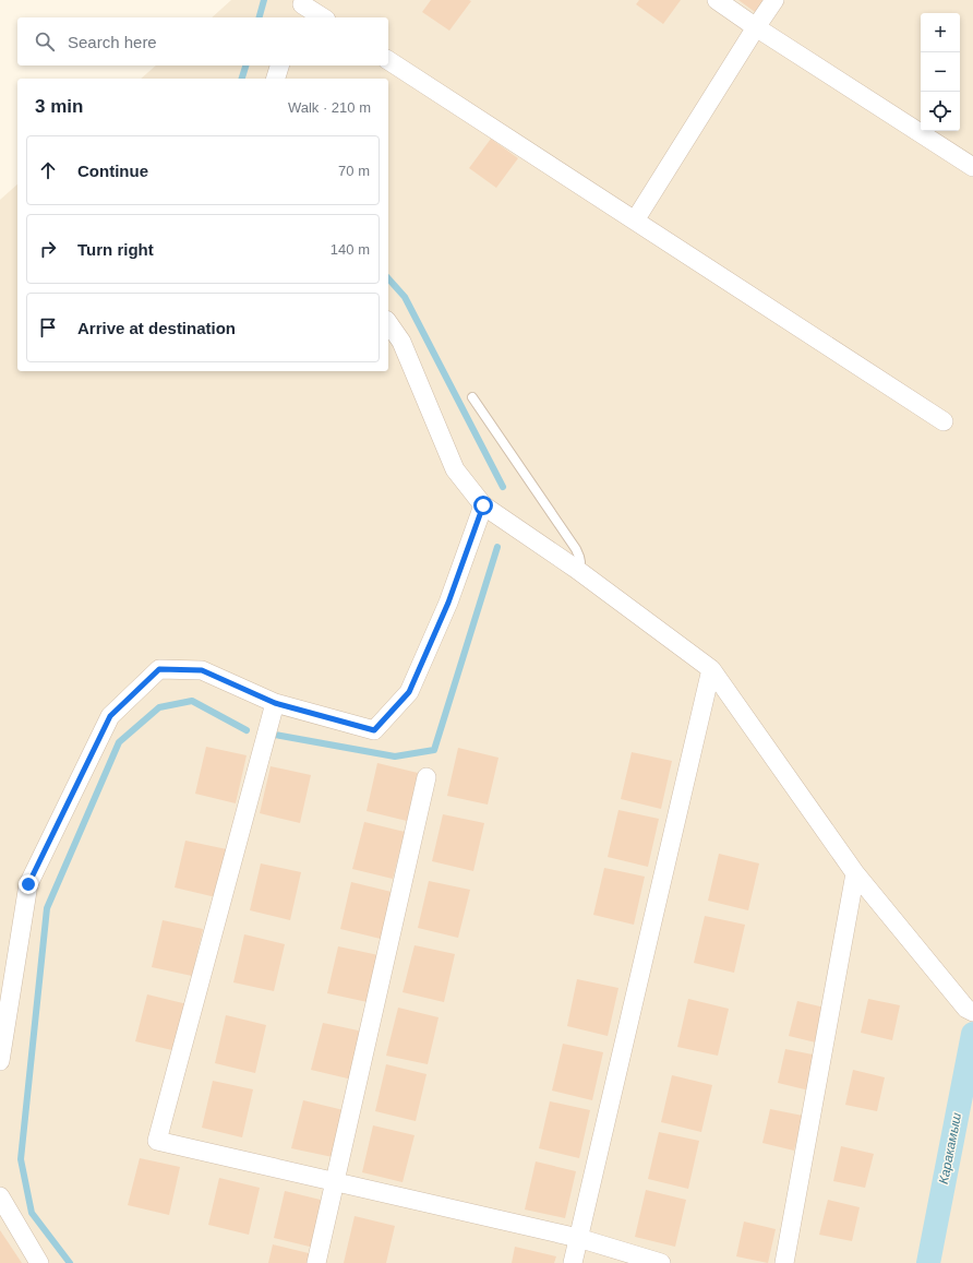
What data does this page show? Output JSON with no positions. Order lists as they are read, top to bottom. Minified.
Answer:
{"water":["Каракамыш"],"page":{"map_buttons":["+","−"],"search":"Search here","heading":["3 min","Walk · 210 m"],"list":[["Continue","70 m"],["Turn right","140 m"],"Arrive at destination"]}}
